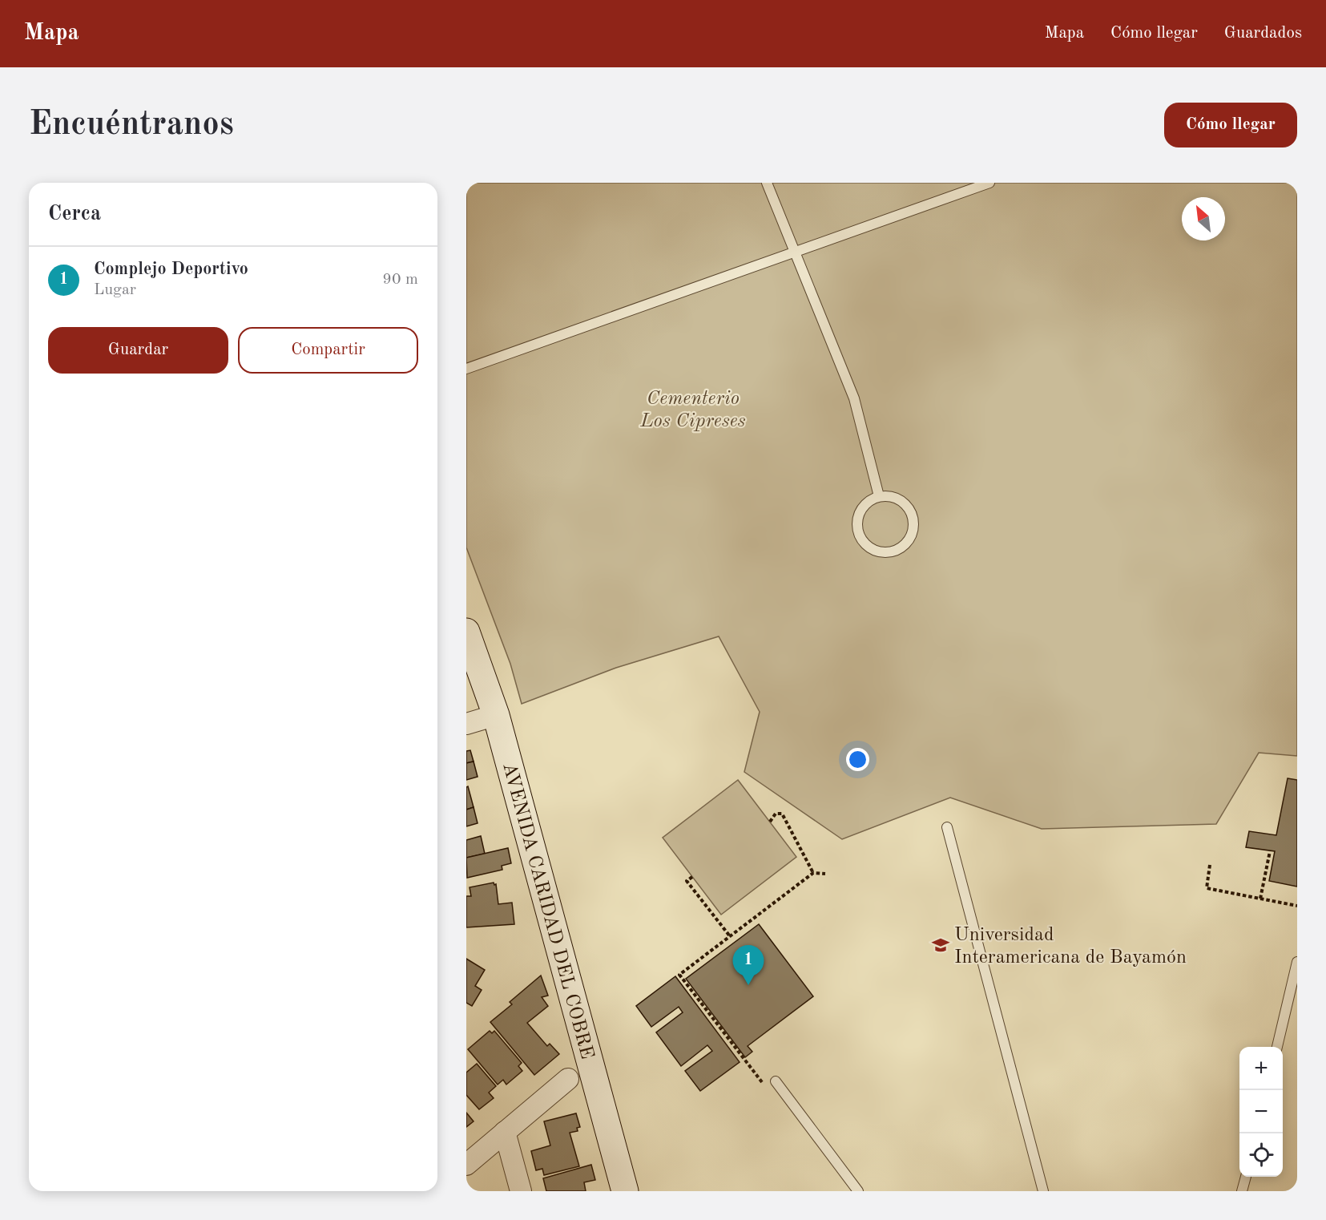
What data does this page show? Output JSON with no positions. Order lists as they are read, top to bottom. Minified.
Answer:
{"streets":{"street":["AVENIDA CARIDAD DEL COBRE"]},"parks":["Cementerio Los Cipreses"],"places":{"school or university":["Universidad Interamericana de Bayamón"]},"north":"top left","page":{"header":"Mapa","nav":["Mapa","Cómo llegar","Guardados"],"buttons":["Cómo llegar",["Guardar","Compartir"]],"title":"Encuéntranos","heading":"Cerca","list":[{"mark":"1","name":"Complejo Deportivo","note":"Lugar","value":"90 m"}],"pins":"1","map_buttons":["+","−"]}}
